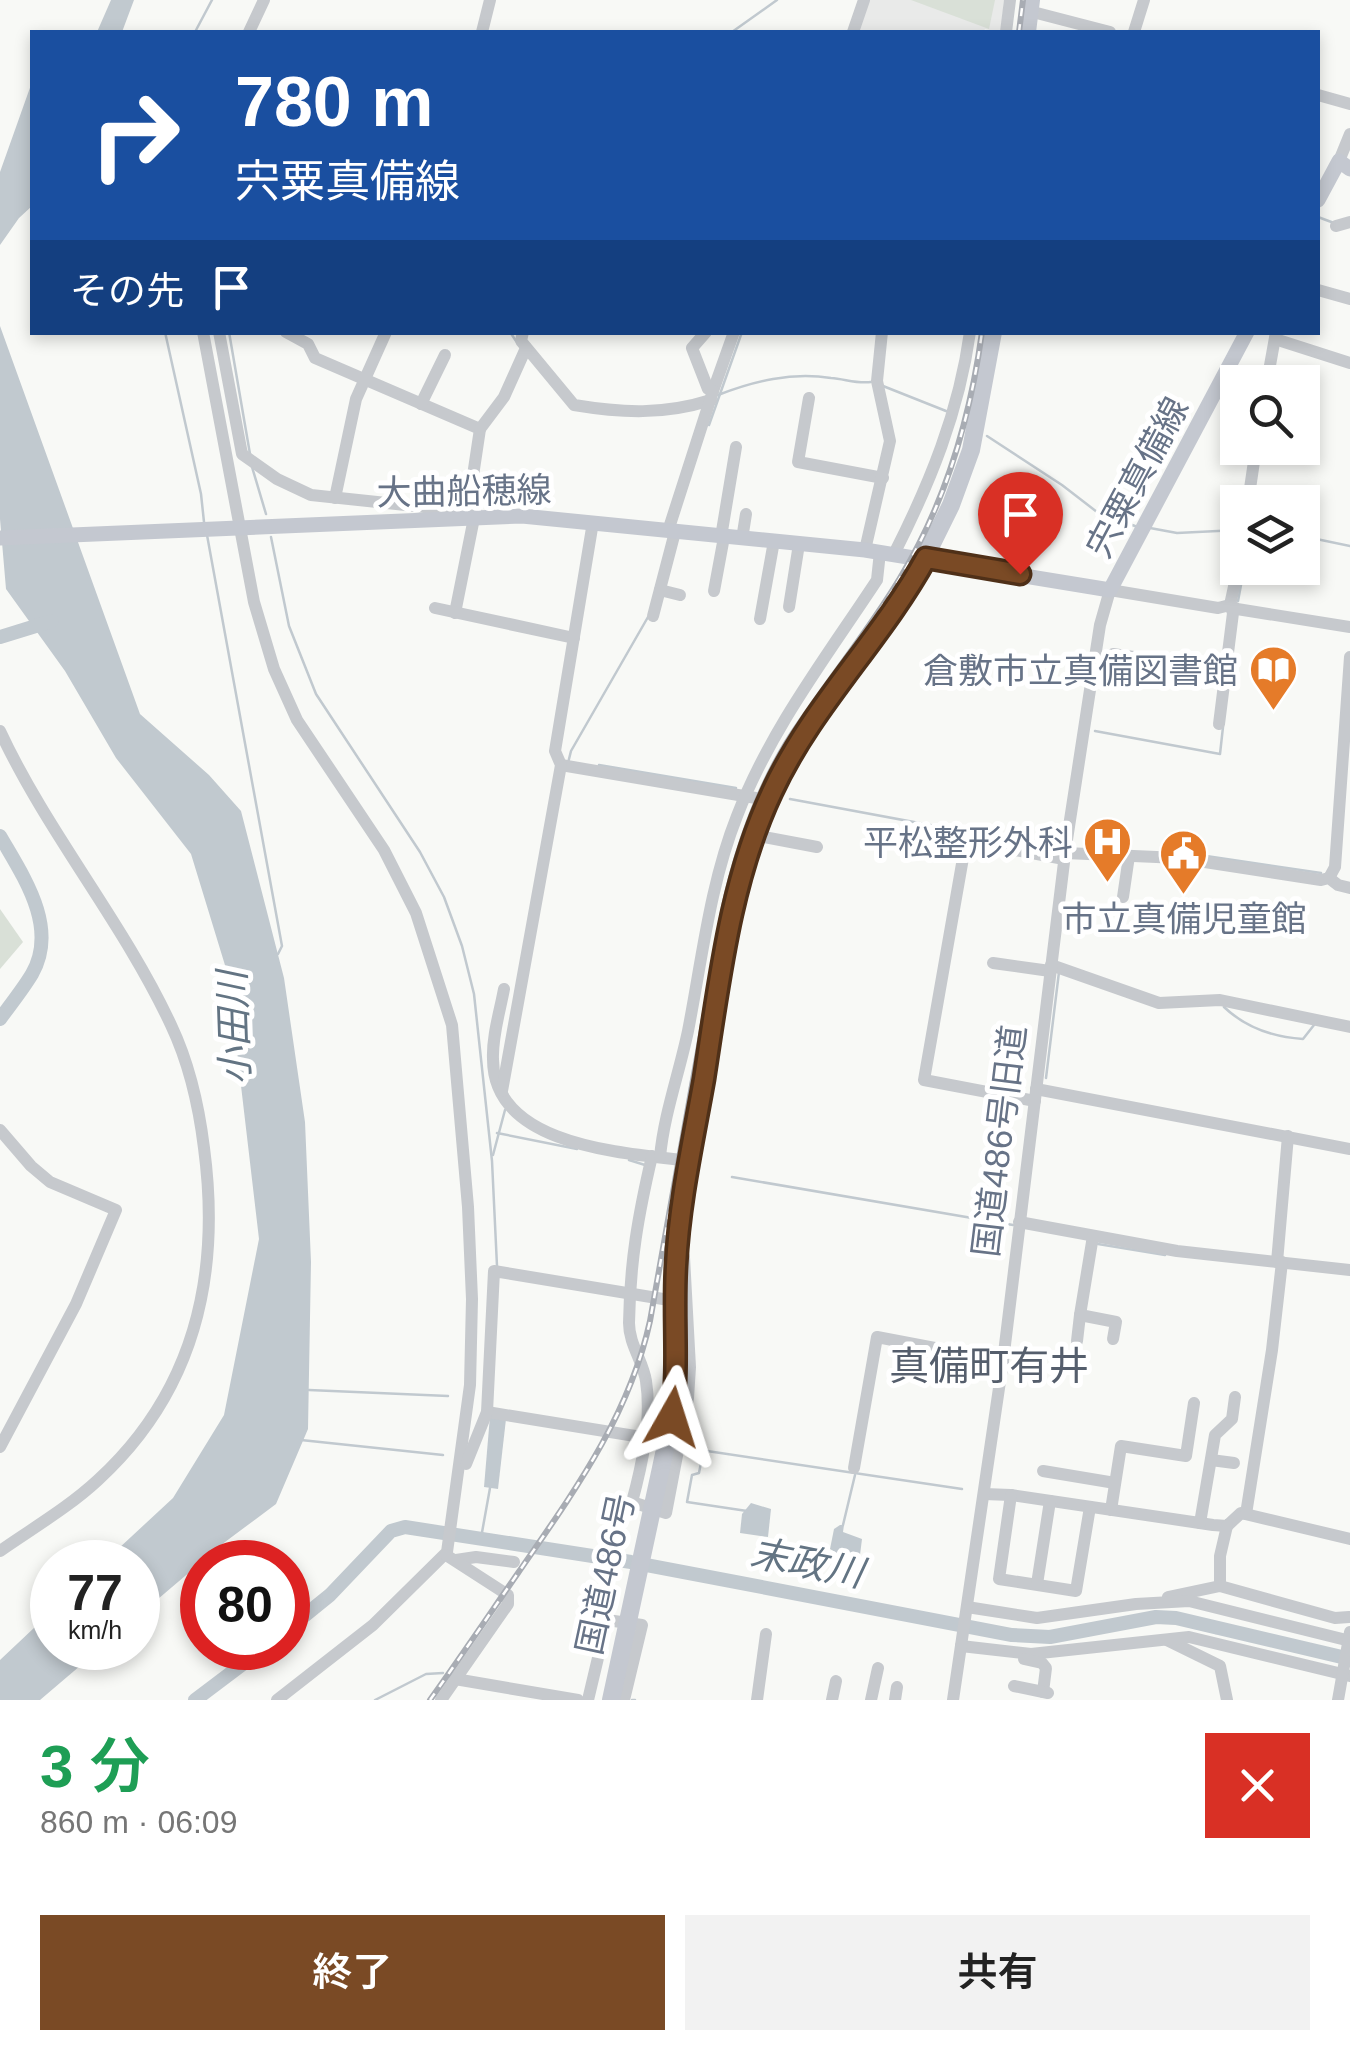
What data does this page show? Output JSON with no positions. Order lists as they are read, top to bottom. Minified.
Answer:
{"streets":{"highway":["国道486号"],"main road":["宍粟真備線","大曲船穂線"],"street":["国道486号旧道"]},"crossings":[["宍粟真備線","大曲船穂線"],["宍粟真備線","国道486号旧道"],["宍粟真備線","国道486号"],["大曲船穂線","国道486号"]],"districts":["真備町有井"],"water":["小田川","末政川"],"places":{"library":["倉敷市立真備図書館"],"hospital":["平松整形外科"],"public building":["市立真備児童館"]},"page":{"turn":["780 m","宍粟真備線"],"then":"その先","speed":"77 km/h","limit":"80","heading":["3 分","860 m · 06:09"],"buttons":["終了","共有"]}}
